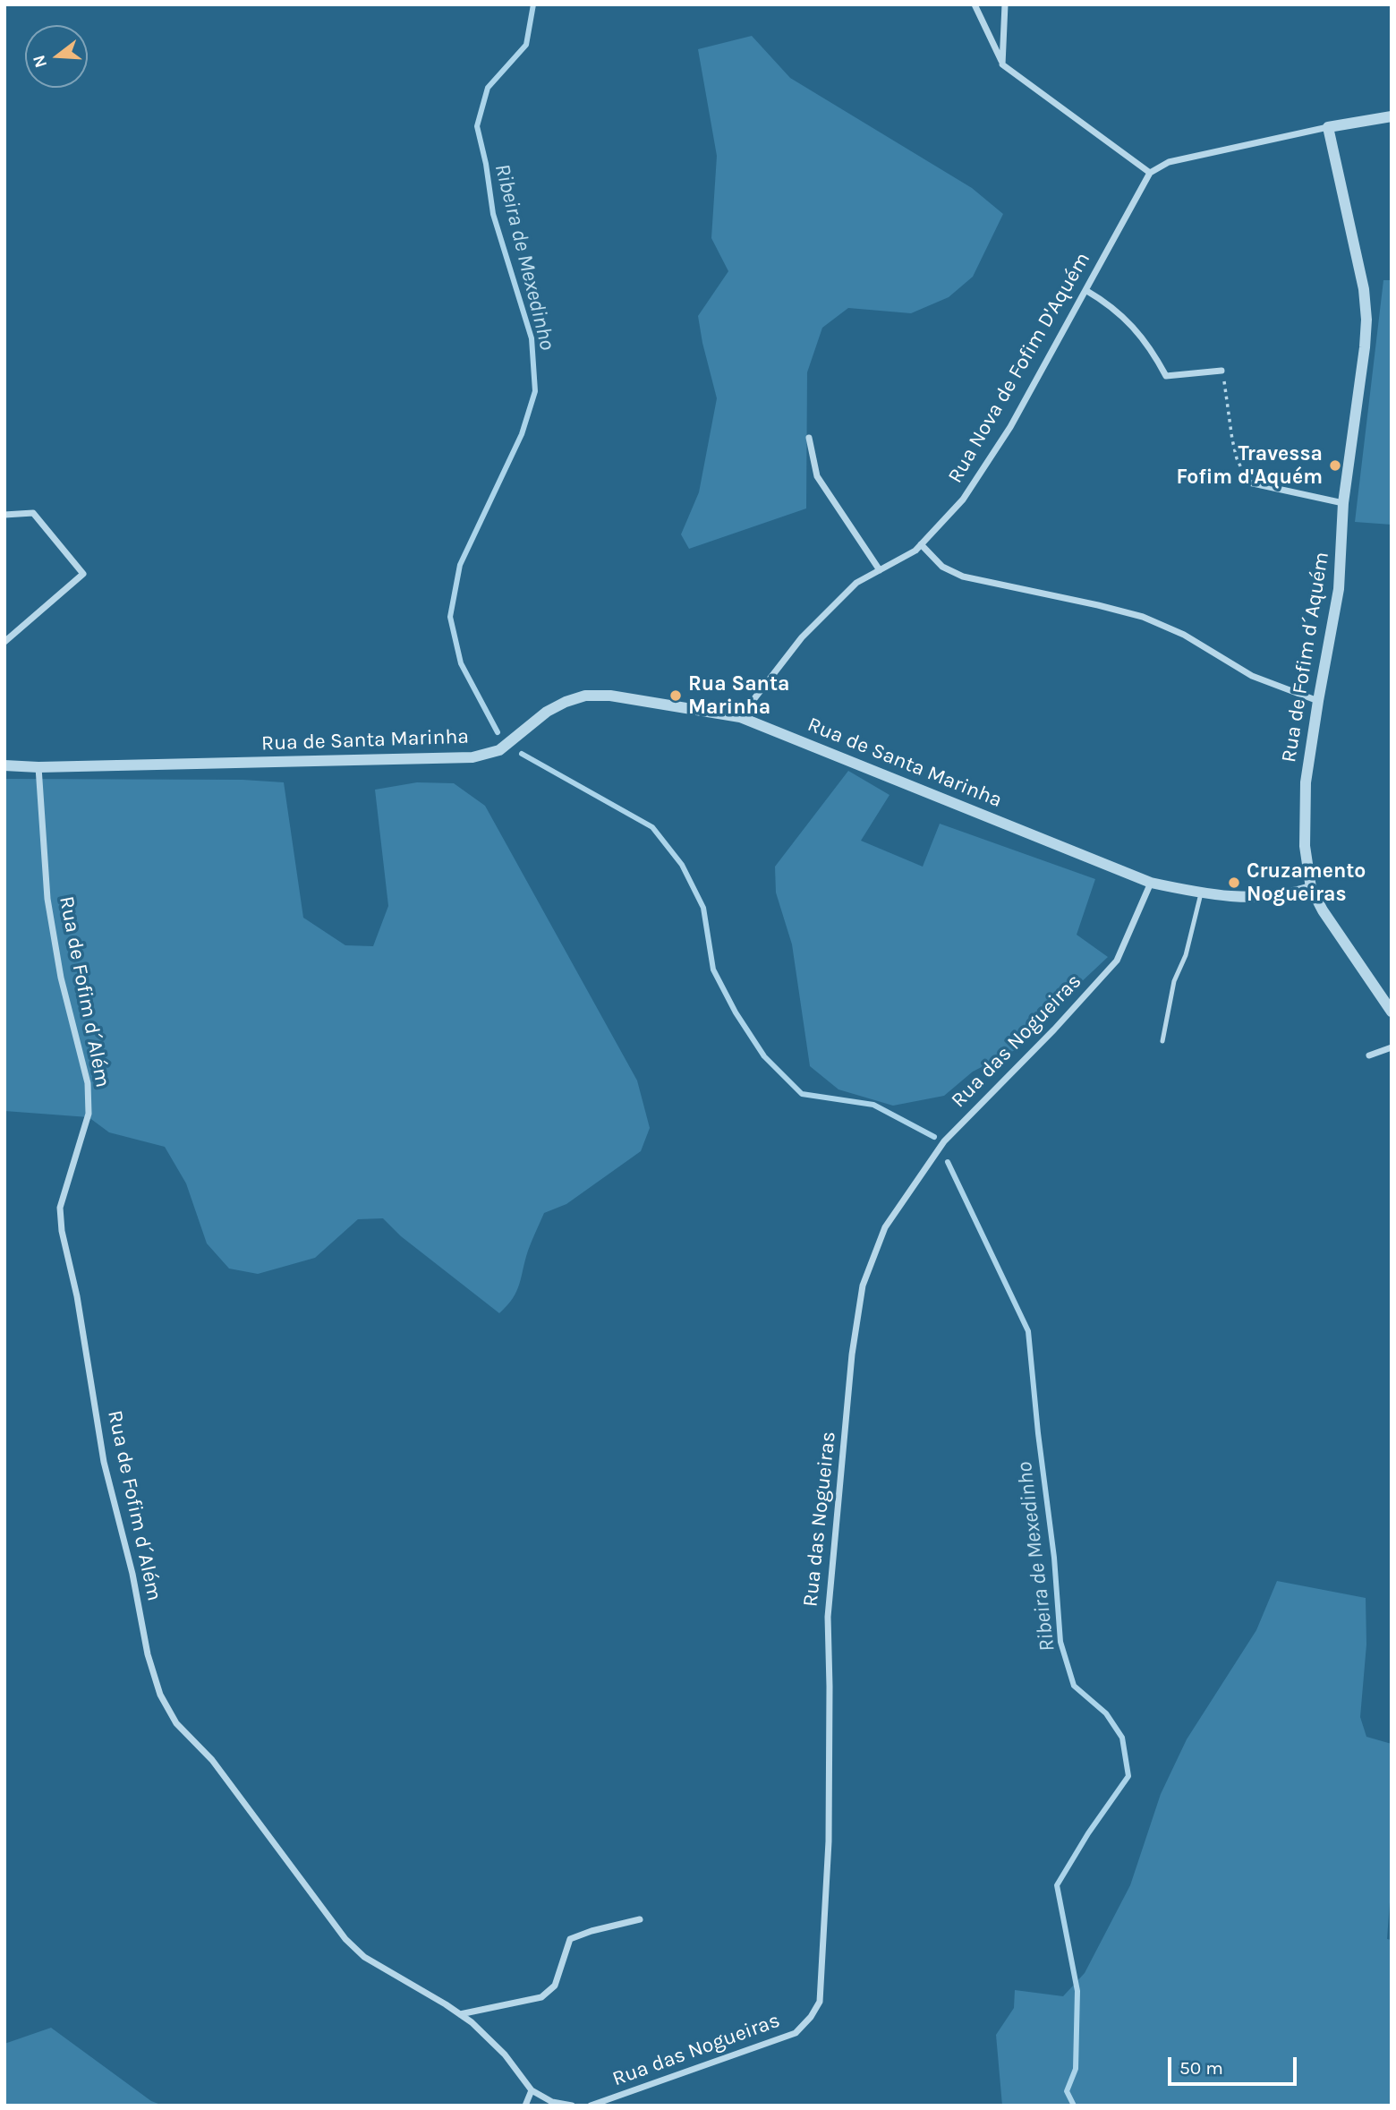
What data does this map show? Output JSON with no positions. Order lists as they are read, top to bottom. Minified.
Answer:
{"streets":{"street":["Rua Nova de Fofim D'Aquém","Rua de Fofim d´Aquém","Rua de Santa Marinha","Rua de Fofim d´Além","Rua das Nogueiras"]},"crossings":[["Rua Nova de Fofim D'Aquém","Rua de Santa Marinha"],["Rua de Fofim d´Aquém","Rua de Santa Marinha"],["Rua de Santa Marinha","Rua de Fofim d´Além"],["Rua de Santa Marinha","Rua das Nogueiras"]],"water":["Ribeira de Mexedinho"],"places":["Travessa Fofim d'Aquém","Rua Santa Marinha","Cruzamento Nogueiras"],"scale_bar":"50 m","north":"left"}
